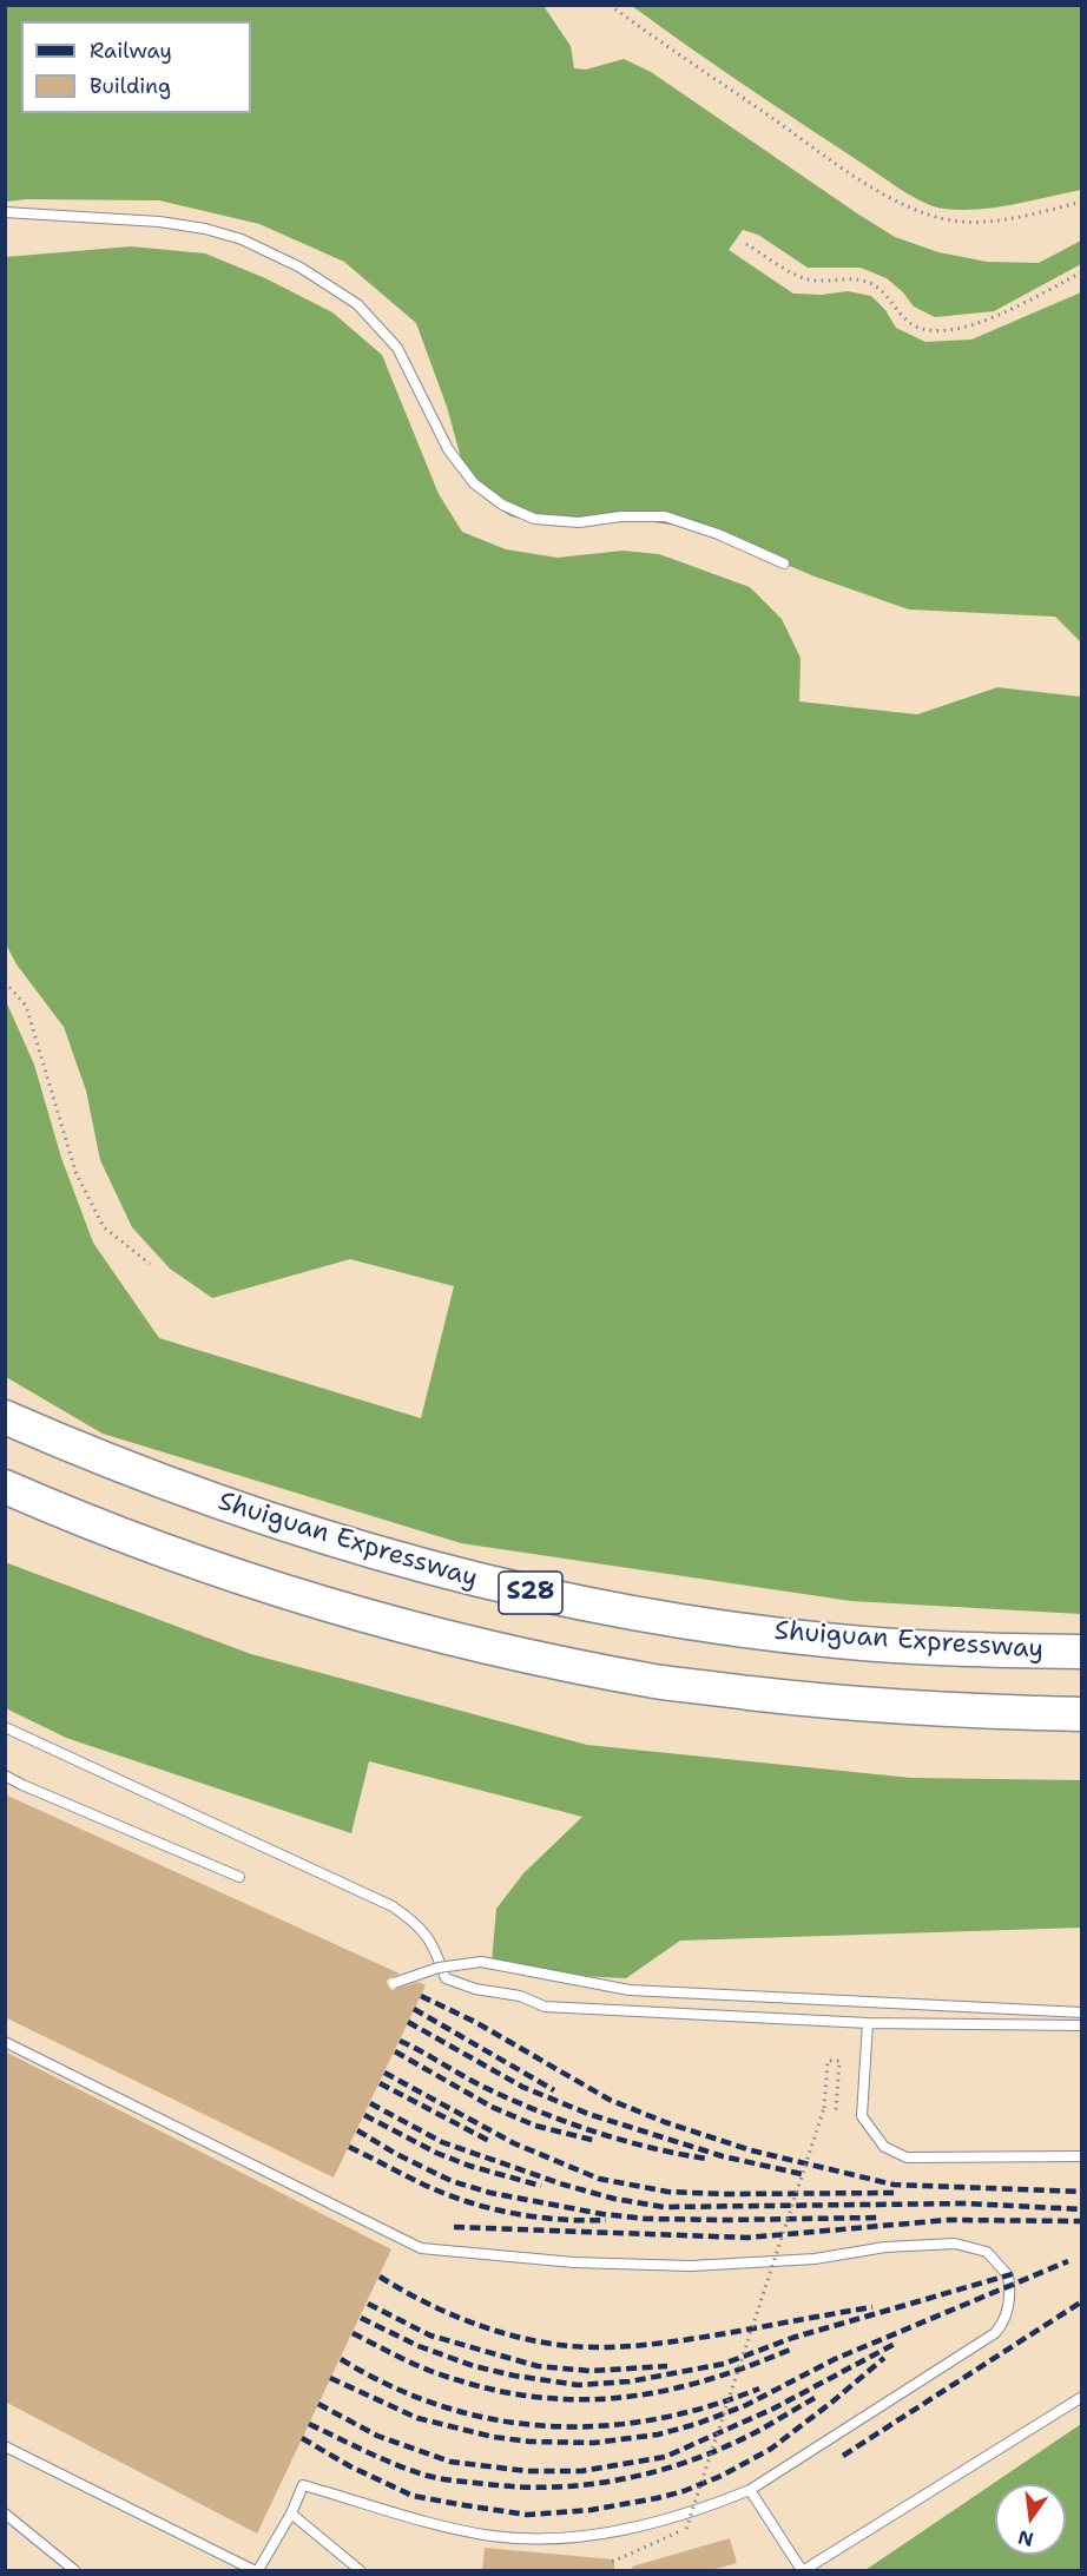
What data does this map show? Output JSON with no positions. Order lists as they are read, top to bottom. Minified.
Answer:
{"streets":{"highway":["Shuiguan Expressway","S28"]},"legend":["Railway","Building"],"north":"bottom"}
